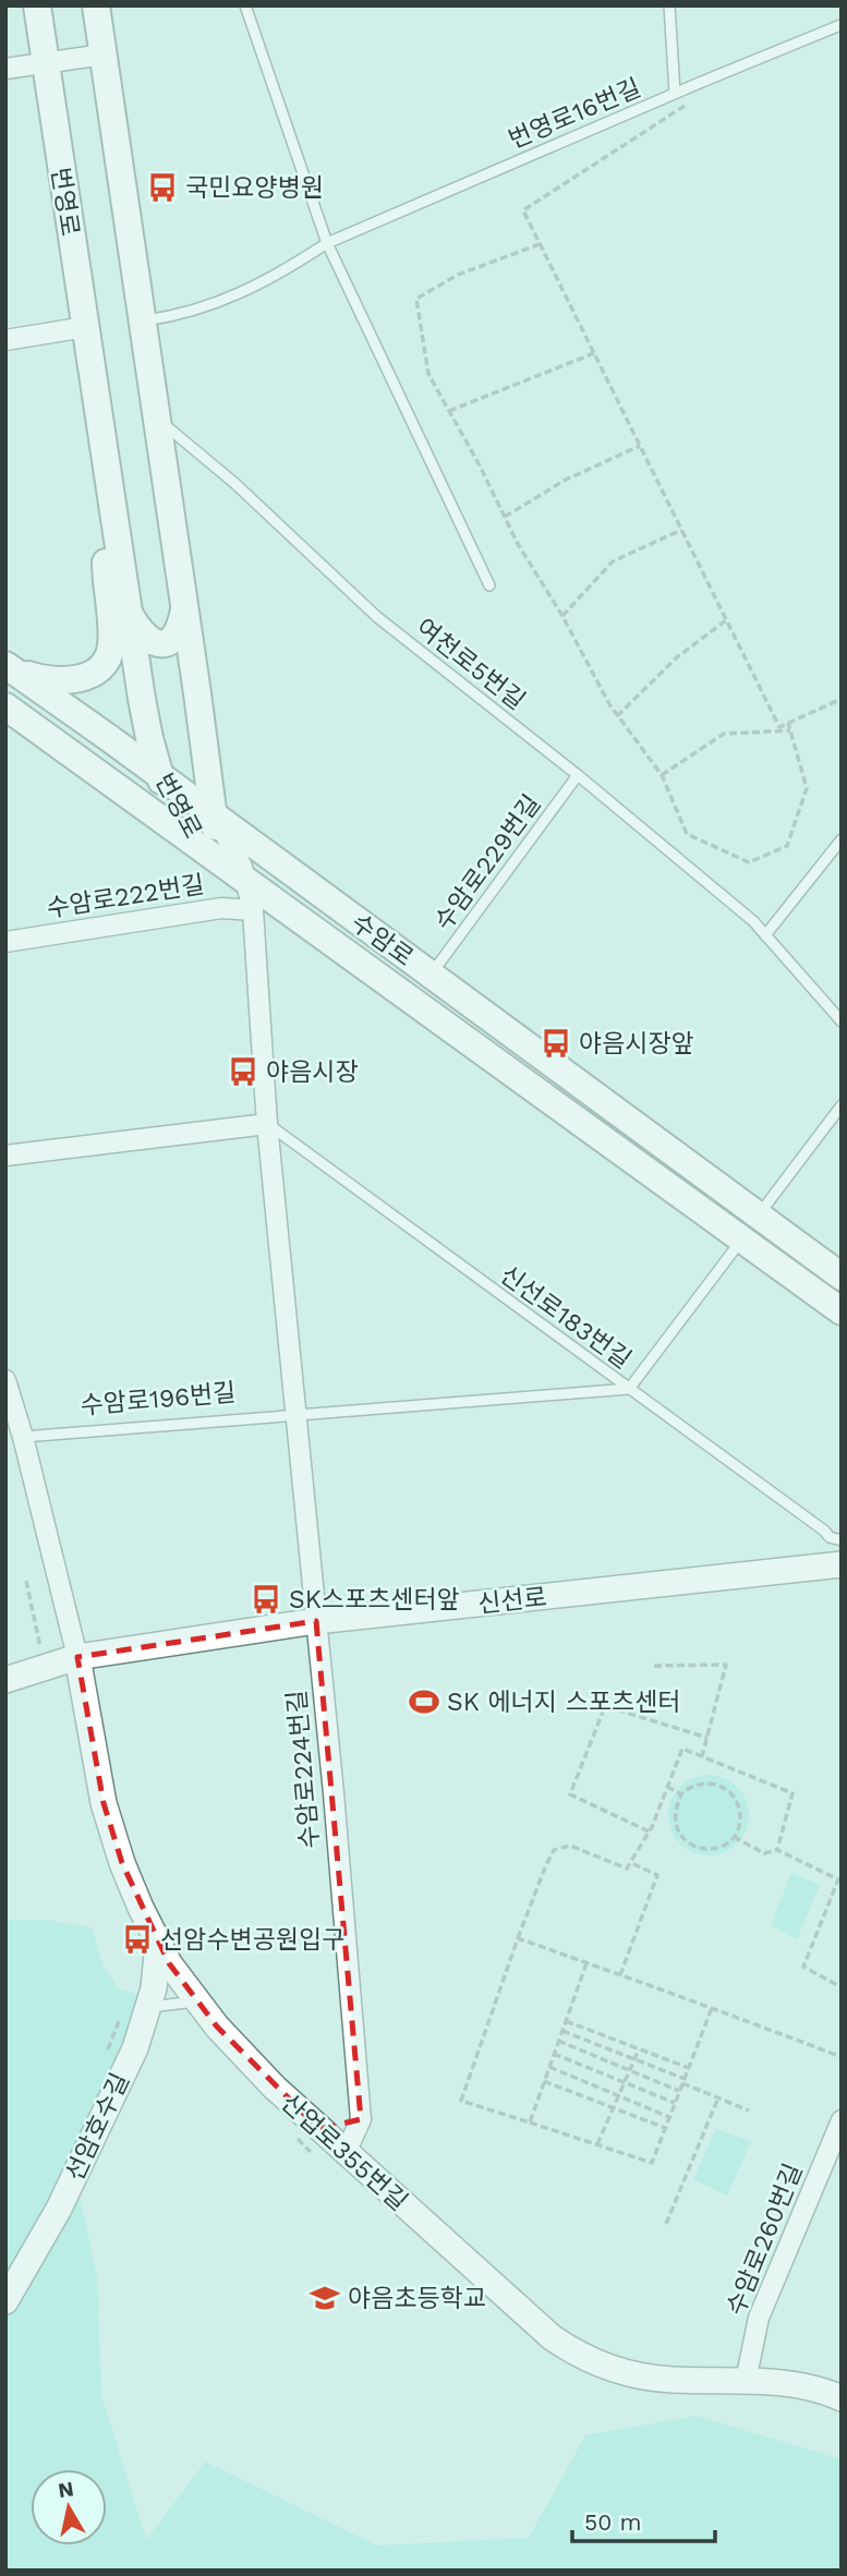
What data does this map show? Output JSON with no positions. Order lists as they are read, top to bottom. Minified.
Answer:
{"streets":{"main road":["번영로","수암로"],"street":["수암로222번길","신선로","수암로224번길","선암호수길","산업로355번길","수암로260번길"],"lane":["번영로16번길","여천로5번길","수암로229번길","신선로183번길","수암로196번길"]},"crossings":[["번영로16번길","번영로"],["번영로","여천로5번길"],["번영로","수암로"],["번영로","수암로224번길"],["여천로5번길","수암로229번길"],["수암로229번길","수암로"],["수암로222번길","수암로224번길"],["수암로","수암로224번길"],["신선로183번길","수암로224번길"],["수암로196번길","수암로224번길"],["신선로","수암로224번길"],["신선로","산업로355번길"],["선암호수길","산업로355번길"],["산업로355번길","수암로260번길"]],"places":{"bus stop":["국민요양병원","야음시장앞","야음시장","SK스포츠센터앞","선암수변공원입구"],"sports":["SK 에너지 스포츠센터"],"school or university":["야음초등학교"]},"scale_bar":"50 m","north":"top"}
